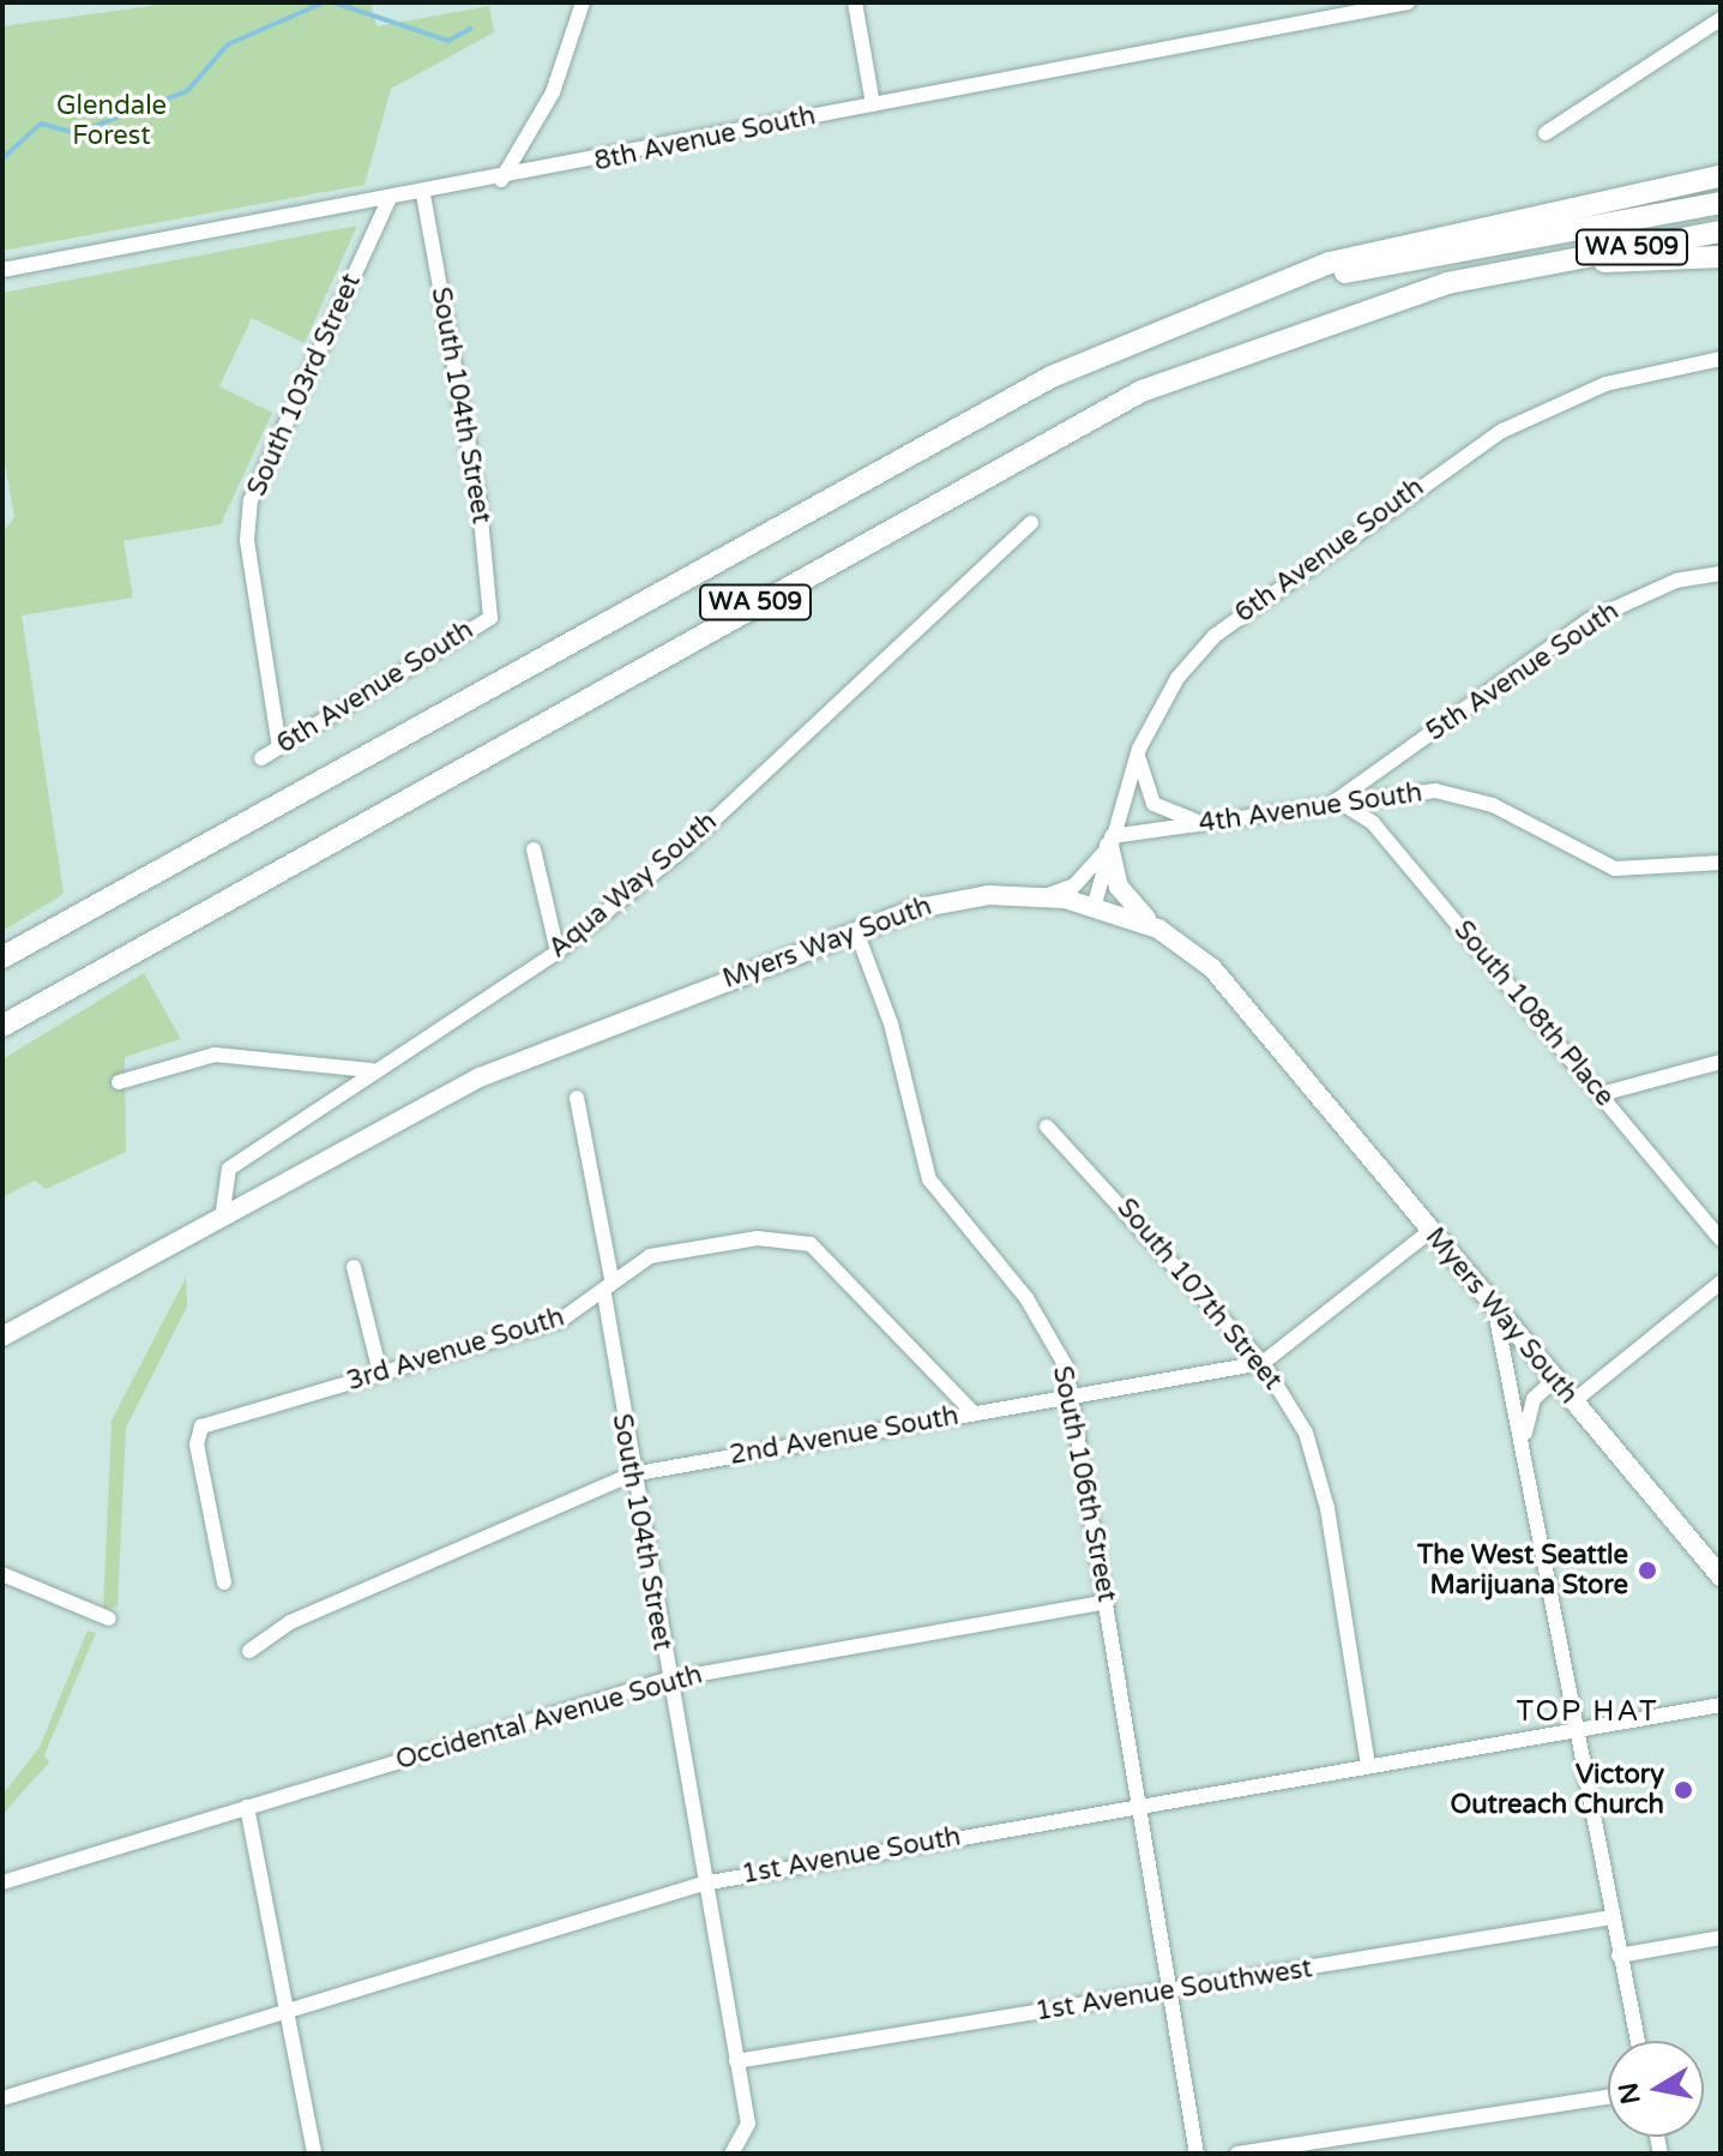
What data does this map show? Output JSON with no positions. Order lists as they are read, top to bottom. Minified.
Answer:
{"streets":{"highway":["WA 509"],"main road":["Myers Way South"],"street":["8th Avenue South","South 103rd Street","South 104th Street","6th Avenue South","5th Avenue South","4th Avenue South","Aqua Way South","South 108th Place","South 107th Street","3rd Avenue South","2nd Avenue South","South 106th Street","Occidental Avenue South","1st Avenue South","1st Avenue Southwest"]},"crossings":[["8th Avenue South","South 103rd Street"],["8th Avenue South","South 104th Street"],["South 103rd Street","6th Avenue South"],["South 104th Street","6th Avenue South"],["South 104th Street","3rd Avenue South"],["South 104th Street","2nd Avenue South"],["South 104th Street","Occidental Avenue South"],["South 104th Street","1st Avenue South"],["South 104th Street","1st Avenue Southwest"],["6th Avenue South","4th Avenue South"],["6th Avenue South","Myers Way South"],["5th Avenue South","4th Avenue South"],["5th Avenue South","South 108th Place"],["4th Avenue South","South 108th Place"],["Aqua Way South","Myers Way South"],["Myers Way South","2nd Avenue South"],["Myers Way South","South 106th Street"],["South 107th Street","2nd Avenue South"],["South 107th Street","1st Avenue South"],["3rd Avenue South","2nd Avenue South"],["2nd Avenue South","South 106th Street"],["South 106th Street","Occidental Avenue South"],["South 106th Street","1st Avenue South"],["South 106th Street","1st Avenue Southwest"]],"districts":["TOP HAT"],"parks":["Glendale Forest"],"places":["The West Seattle Marijuana Store","Victory Outreach Church"],"north":"left"}
